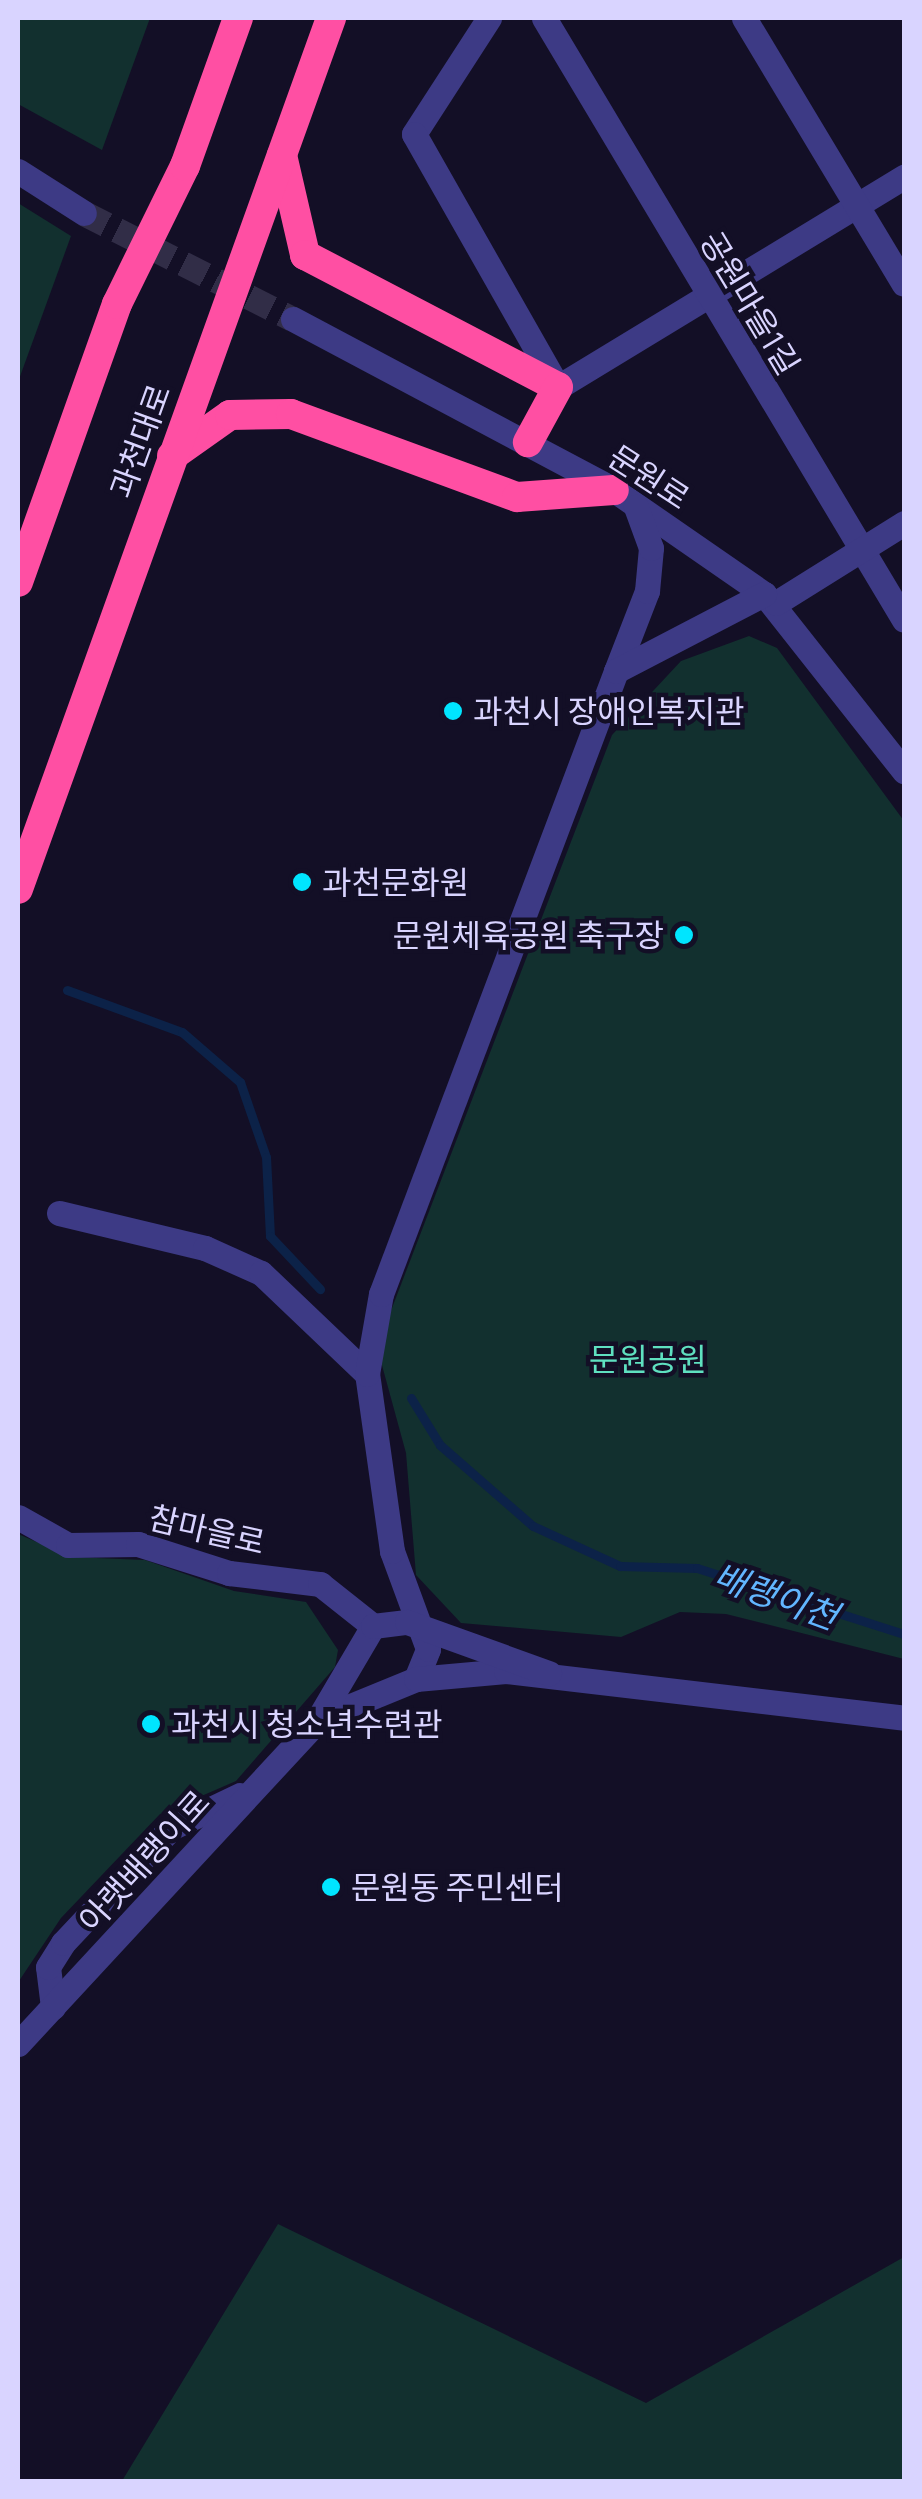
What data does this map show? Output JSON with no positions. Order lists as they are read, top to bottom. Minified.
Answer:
{"streets":{"highway":["과천대로"],"street":["공원마을1길","문원로","참마을로","아랫배랭이로"]},"water":["배랭이천"],"parks":["문원공원"],"places":["과천시 장애인복지관","과천문화원","문원체육공원 축구장","과천시 청소년수련관","문원동 주민센터"]}
